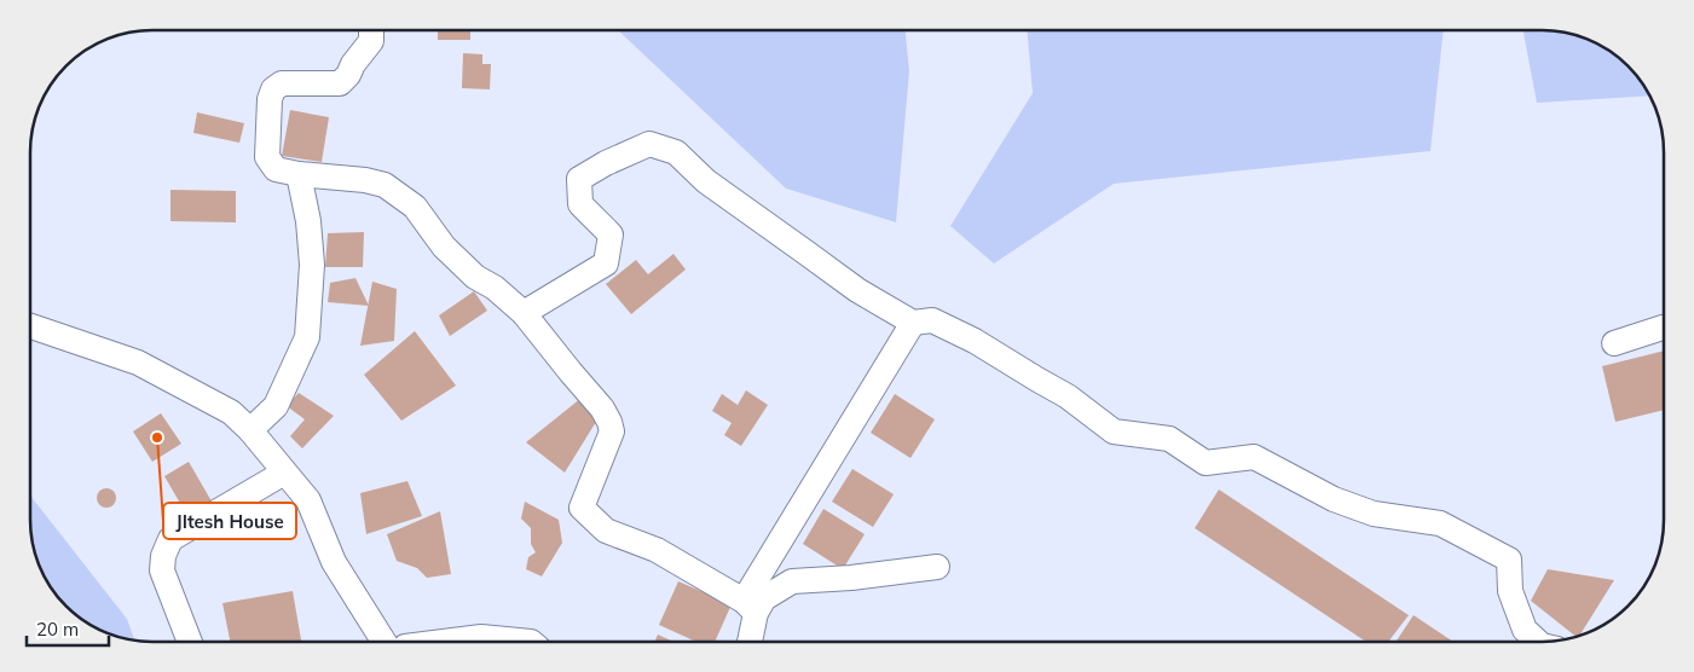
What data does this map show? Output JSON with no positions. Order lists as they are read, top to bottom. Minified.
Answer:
{"places":["JItesh House"],"scale_bar":"20 m"}
